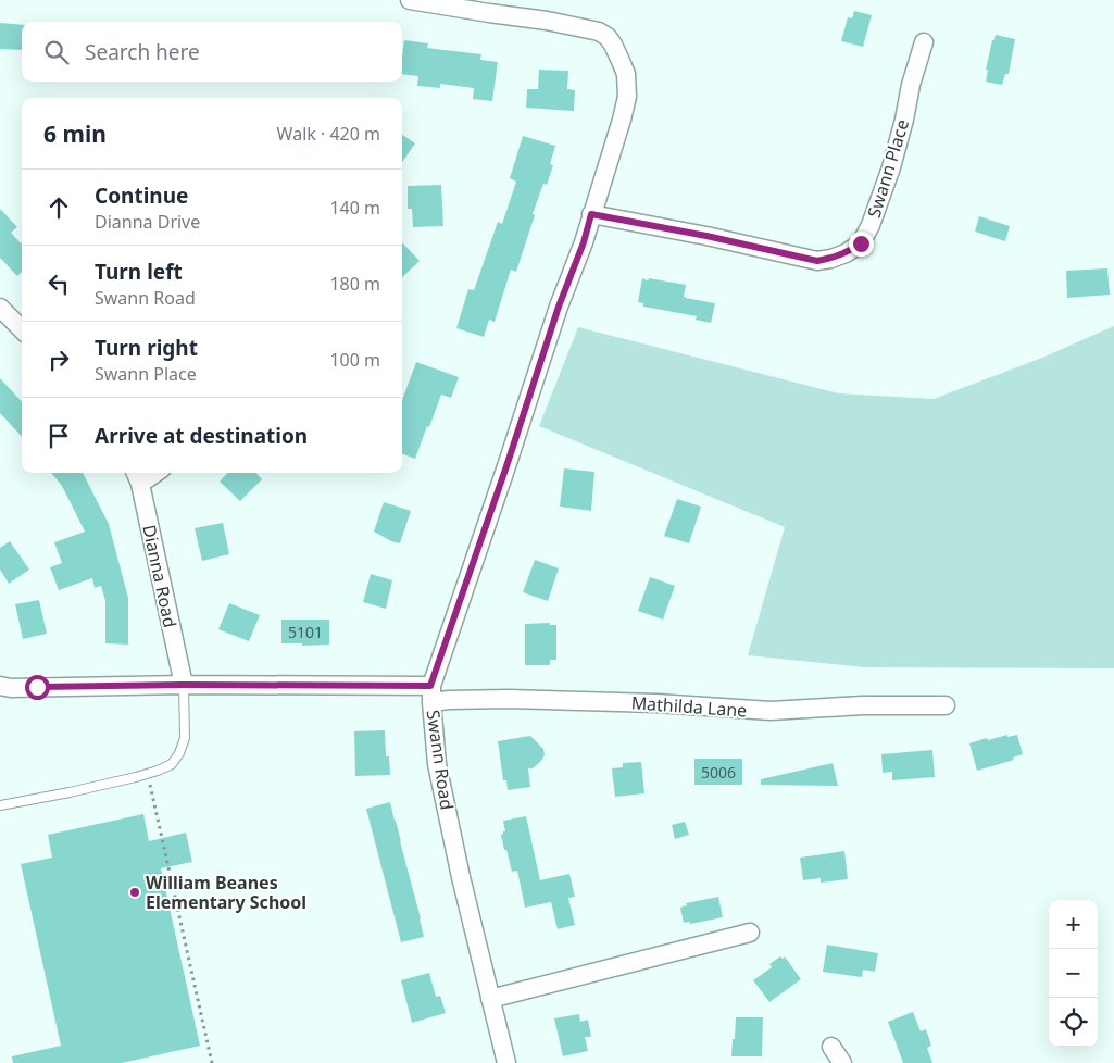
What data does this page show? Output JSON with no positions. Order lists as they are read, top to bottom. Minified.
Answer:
{"streets":{"street":["Swann Place","Dianna Road","Mathilda Lane","Swann Road"]},"crossings":[["Swann Place","Swann Road"],["Dianna Road","Mathilda Lane"],["Mathilda Lane","Swann Road"]],"places":["William Beanes Elementary School"],"house_numbers":["5101","5006"],"page":{"search":"Search here","heading":["6 min","Walk · 420 m"],"list":[["Continue","Dianna Drive","140 m"],["Turn left","Swann Road","180 m"],["Turn right","Swann Place","100 m"],"Arrive at destination"],"map_buttons":["+","−"]}}
